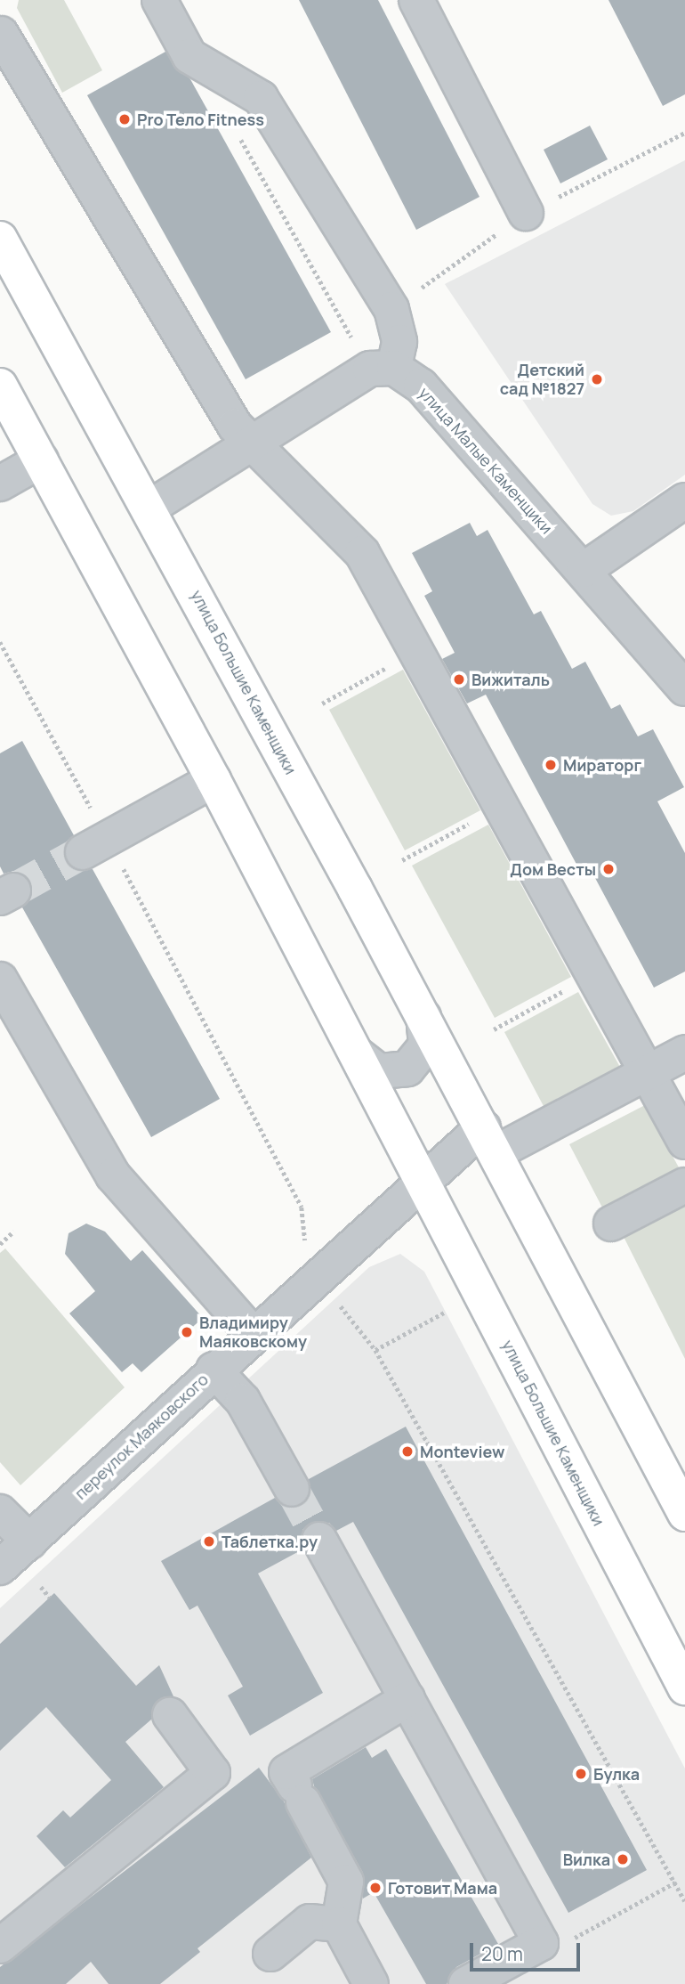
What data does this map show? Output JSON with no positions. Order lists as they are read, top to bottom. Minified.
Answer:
{"streets":{"main road":["улица Большие Каменщики"],"street":["улица Малые Каменщики","переулок Маяковского"]},"crossings":[["улица Большие Каменщики","переулок Маяковского"]],"places":["Pro Тело Fitness","Детский сад №1827","Вижиталь","Мираторг","Дом Весты","Владимиру Маяковскому","Monteview","Таблетка.ру","Булка","Вилка","Готовит Мама"],"scale_bar":"20 m"}
